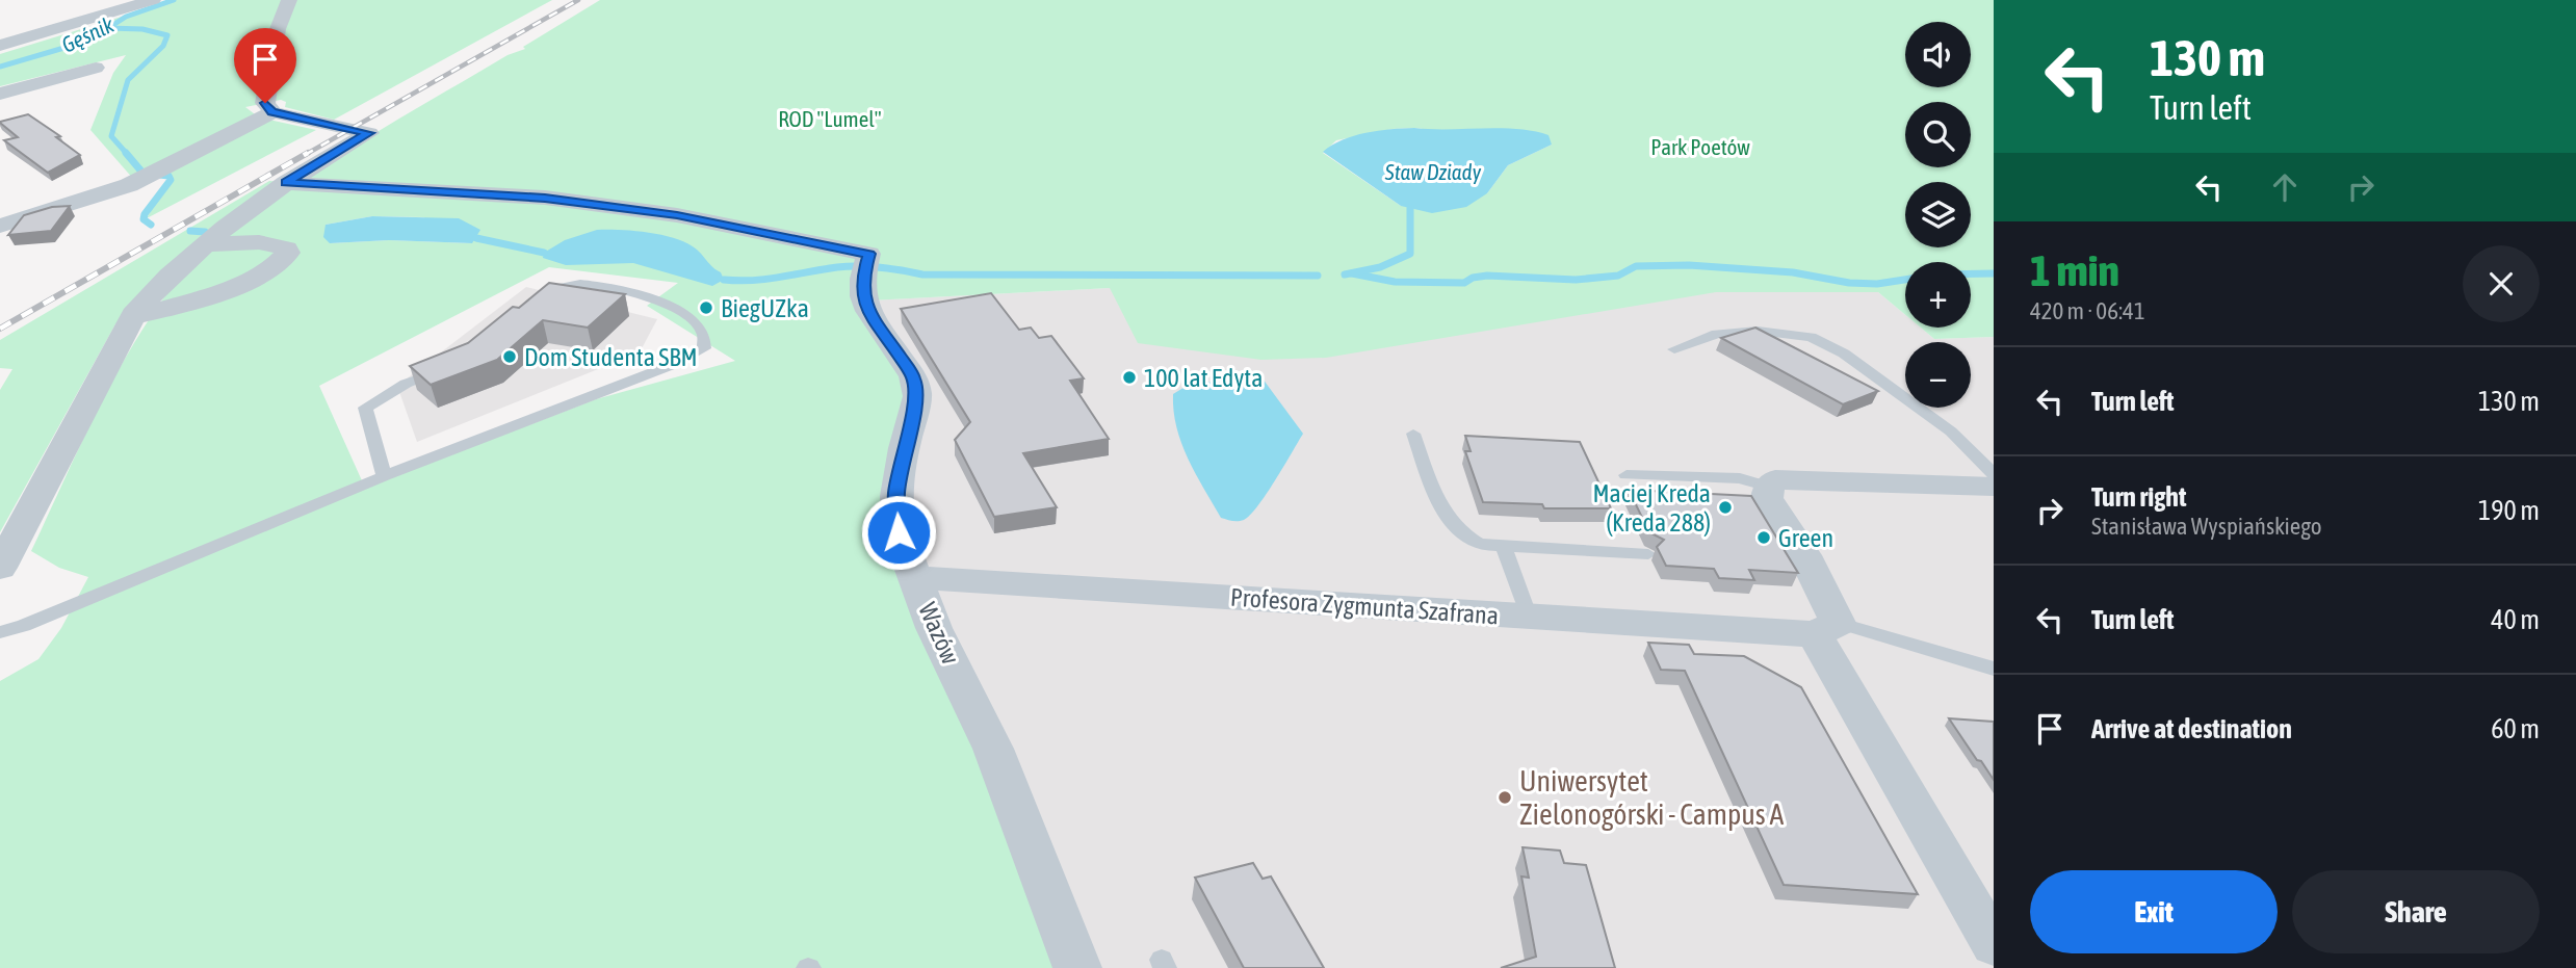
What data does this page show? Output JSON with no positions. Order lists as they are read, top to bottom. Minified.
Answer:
{"streets":{"street":["Profesora Zygmunta Szafrana","Wazów"]},"crossings":[["Profesora Zygmunta Szafrana","Wazów"]],"water":["Gęśnik","Staw Dziady"],"parks":["ROD \"Lumel\"","Park Poetów"],"places":["BiegUZka","Dom Studenta SBM","100 lat Edyta","Maciej Kreda (Kreda 288)","Green","Uniwersytet Zielonogórski - Campus A"],"page":{"turn":["130 m","Turn left"],"map_buttons":["+","−"],"heading":["1 min","420 m · 06:41"],"list":[{"name":"Turn left","value":"130 m"},{"name":"Turn right","note":"Stanisława Wyspiańskiego","value":"190 m"},{"name":"Turn left","value":"40 m"},{"name":"Arrive at destination","value":"60 m"}],"buttons":["Exit","Share"]}}
